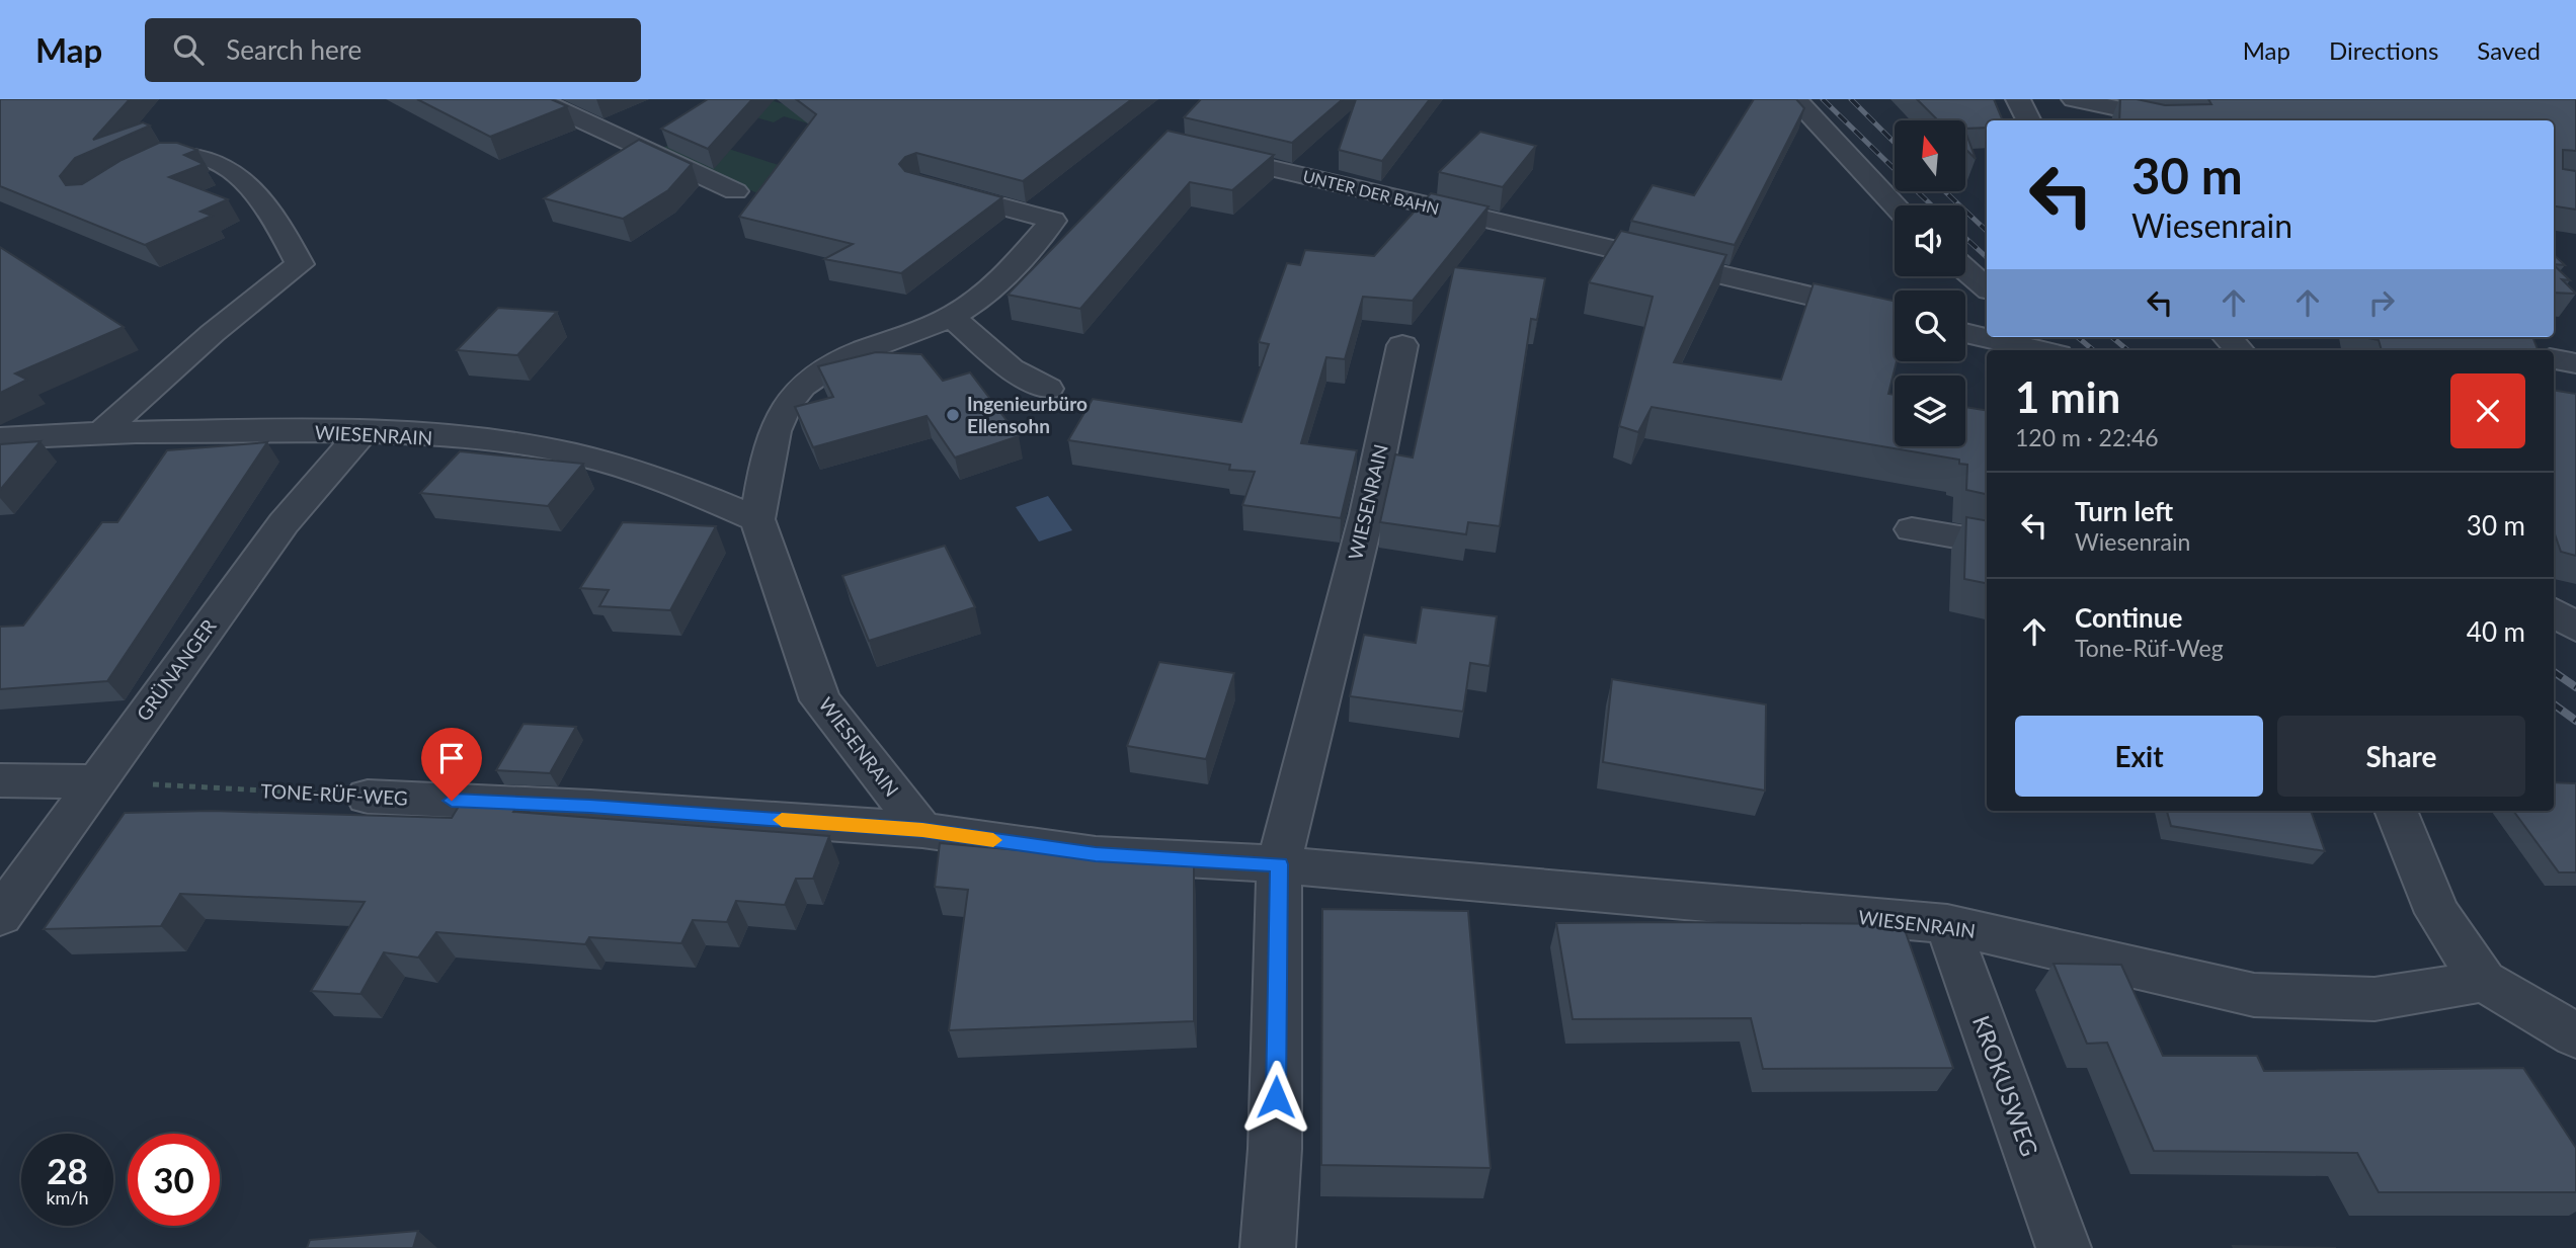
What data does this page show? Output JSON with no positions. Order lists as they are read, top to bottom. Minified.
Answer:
{"streets":{"street":["UNTER DER BAHN","WIESENRAIN","GRÜNANGER","TONE-RÜF-WEG","KROKUSWEG"]},"crossings":[["WIESENRAIN","GRÜNANGER"],["WIESENRAIN","TONE-RÜF-WEG"],["WIESENRAIN","KROKUSWEG"],["GRÜNANGER","TONE-RÜF-WEG"]],"places":["Ingenieurbüro Ellensohn"],"north":"top","page":{"header":"Map","search":"Search here","nav":["Map","Directions","Saved"],"turn":["30 m","Wiesenrain"],"heading":["1 min","120 m · 22:46"],"list":[{"name":"Turn left","note":"Wiesenrain","value":"30 m"},{"name":"Continue","note":"Tone-Rüf-Weg","value":"40 m"}],"buttons":["Exit","Share"],"speed":"28 km/h","limit":"30"}}
